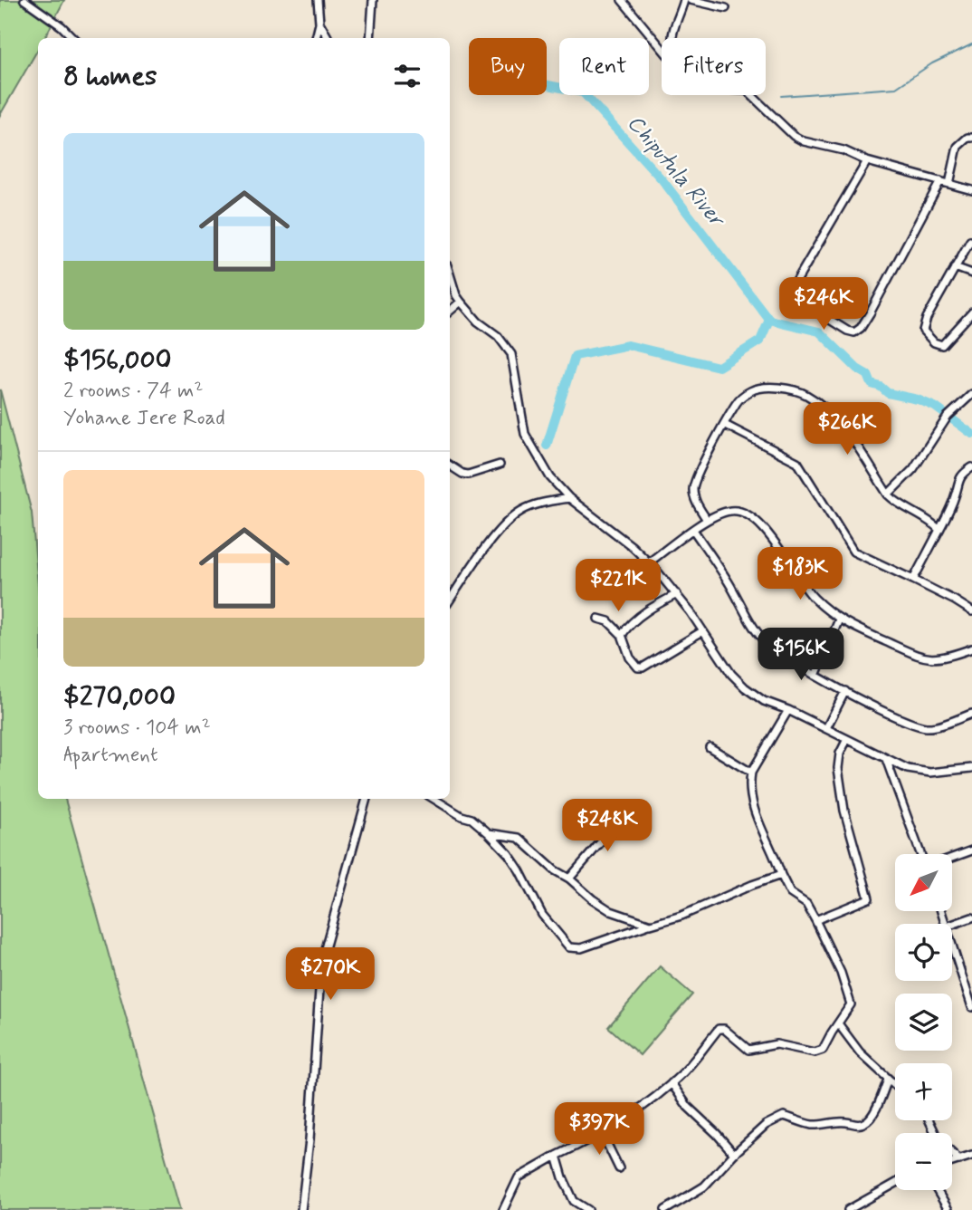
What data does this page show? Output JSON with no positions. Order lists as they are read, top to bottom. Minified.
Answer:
{"water":["Chiputula River"],"north":"bottom left","page":{"chip":["Buy","Rent","Filters"],"heading":"8 homes","list":[{"name":"$156,000","note":"2 rooms · 74 m² · Yohane Jere Road"},{"name":"$270,000","note":"3 rooms · 104 m² · Apartment"}],"price":["$246K","$266K","$183K","$221K","$156K","$248K","$270K","$397K"],"map_buttons":["+","−"]}}
